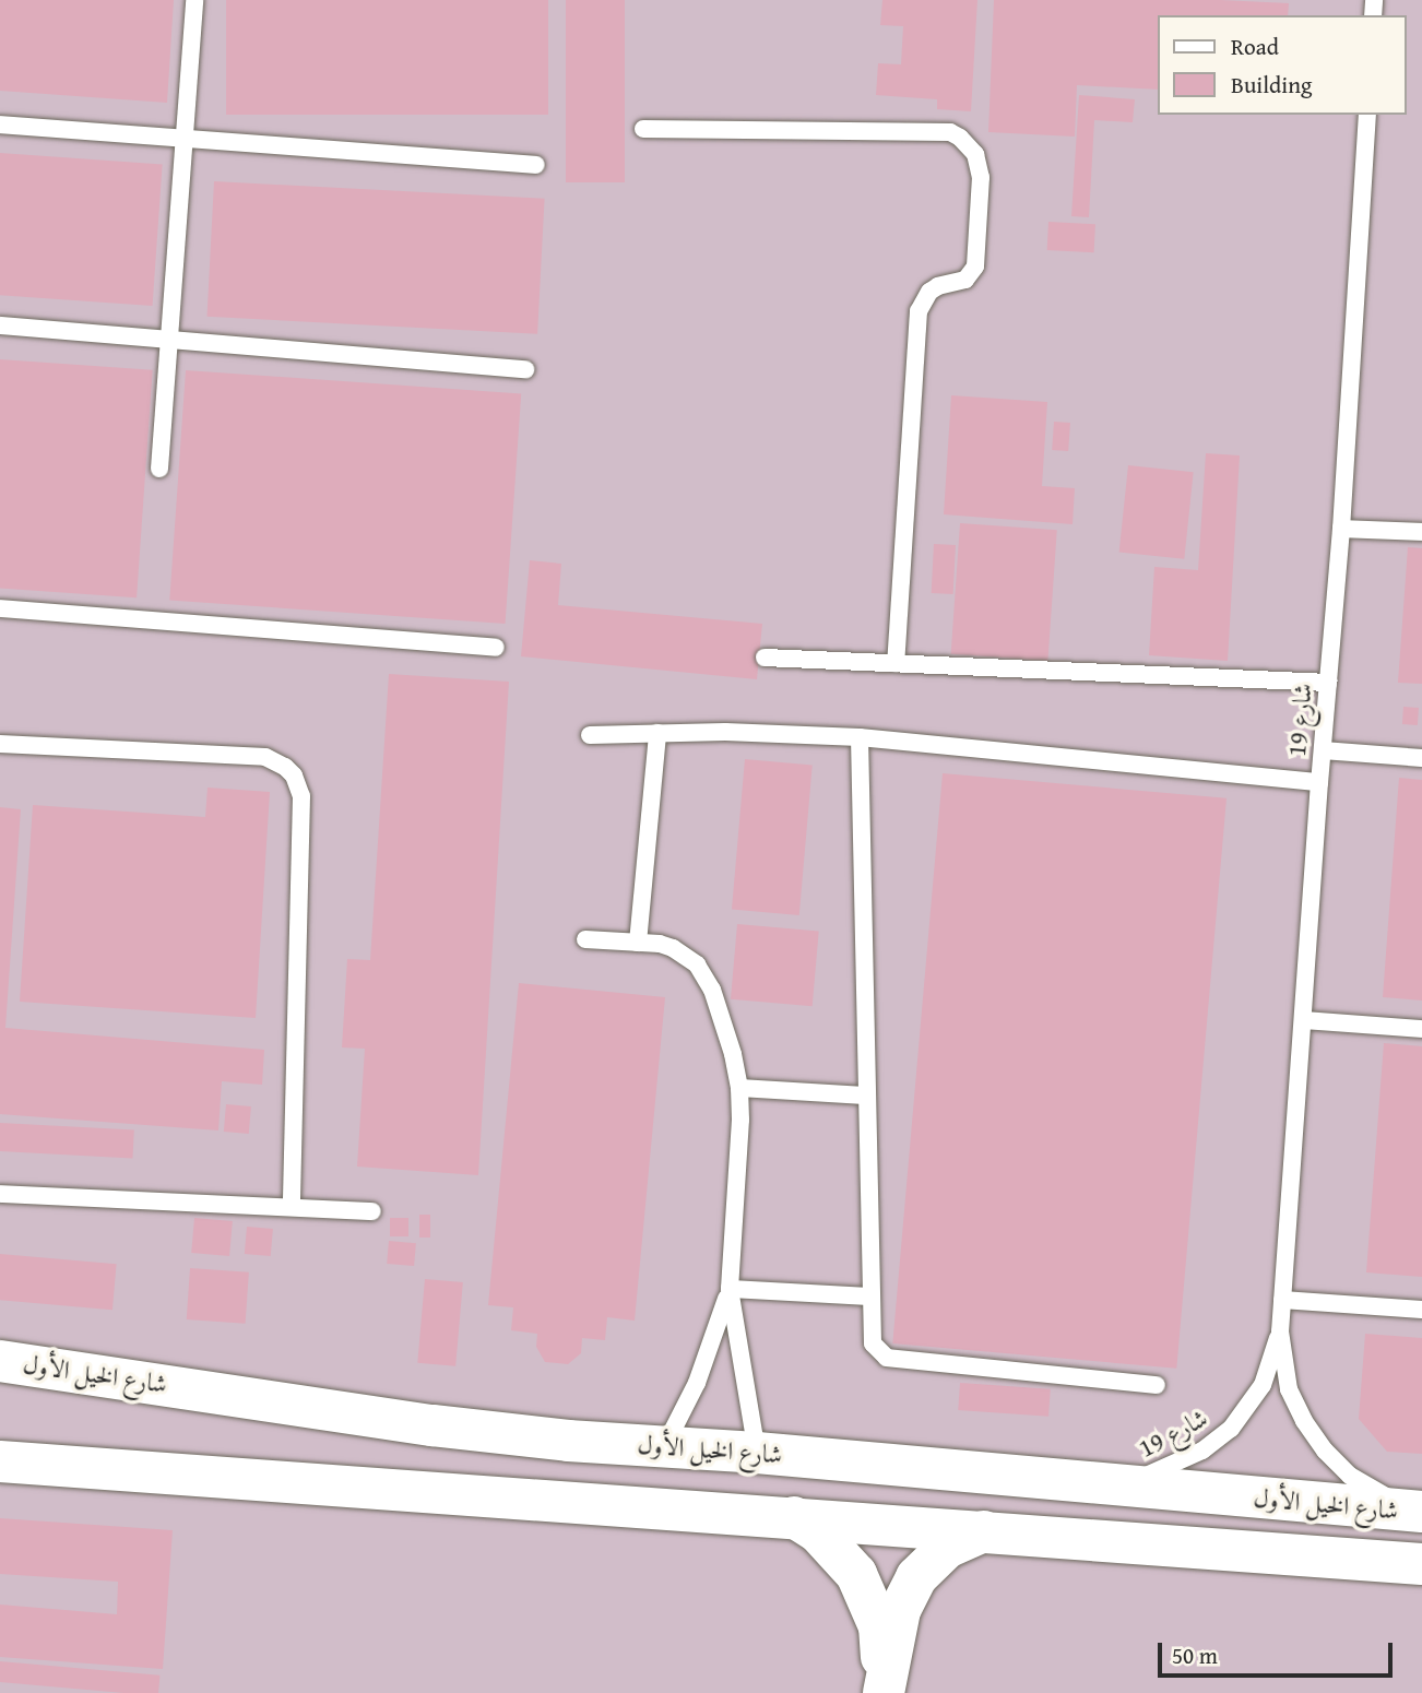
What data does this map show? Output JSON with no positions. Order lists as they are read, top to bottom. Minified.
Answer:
{"streets":{"main road":["شارع الخيل الأول"],"lane":["شارع 19"]},"crossings":[["شارع 19","شارع الخيل الأول"]],"legend":["Road","Building"],"scale_bar":"50 m"}
